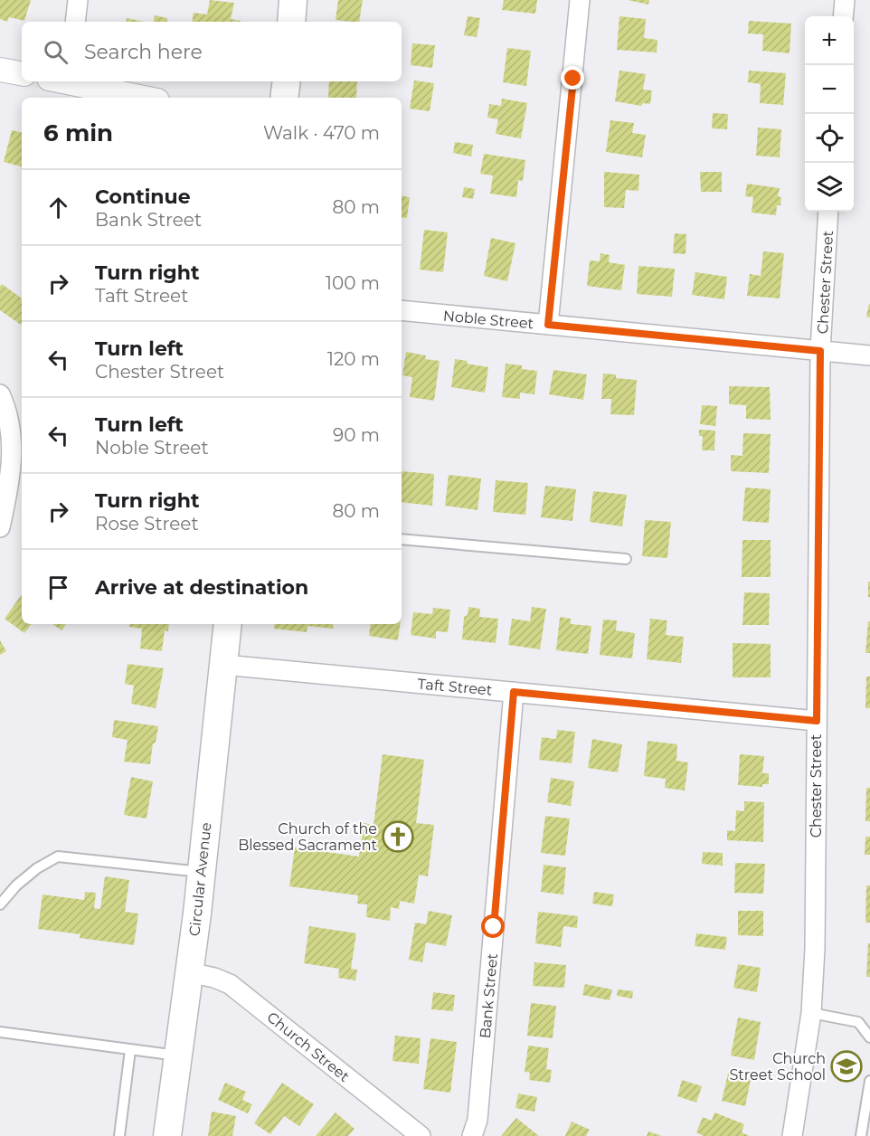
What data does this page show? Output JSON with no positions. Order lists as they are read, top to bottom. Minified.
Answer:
{"streets":{"main road":["Circular Avenue"],"street":["Chester Street","Noble Street","Taft Street","Bank Street","Church Street"]},"crossings":[["Chester Street","Noble Street"],["Chester Street","Taft Street"],["Taft Street","Circular Avenue"],["Taft Street","Bank Street"],["Circular Avenue","Church Street"]],"places":{"church":["Church of the Blessed Sacrament"],"school or university":["Church Street School"]},"page":{"map_buttons":["+","−"],"search":"Search here","heading":["6 min","Walk · 470 m"],"list":[["Continue","Bank Street","80 m"],["Turn right","Taft Street","100 m"],["Turn left","Chester Street","120 m"],["Turn left","Noble Street","90 m"],["Turn right","Rose Street","80 m"],"Arrive at destination"]}}
